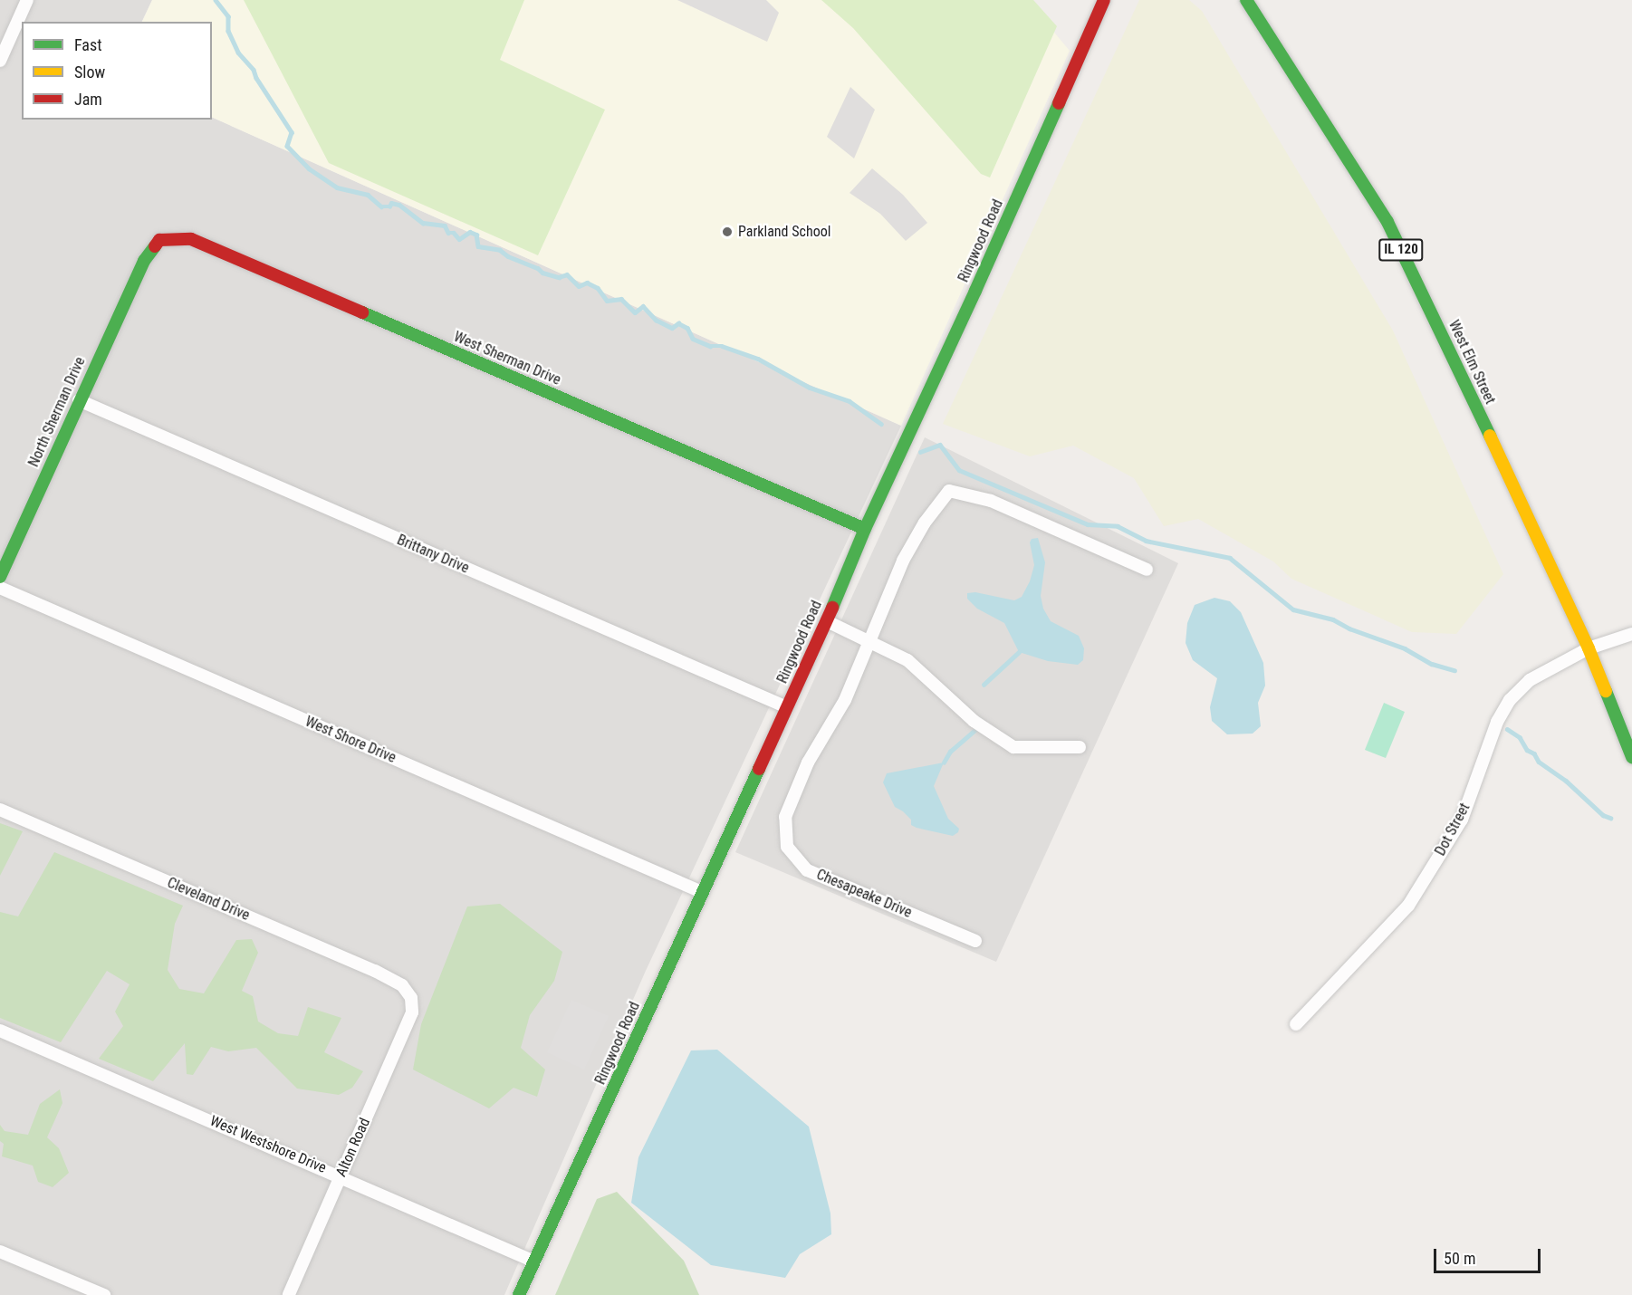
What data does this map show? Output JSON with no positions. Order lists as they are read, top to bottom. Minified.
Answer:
{"streets":{"street":["Ringwood Road","IL 120","West Sherman Drive","West Elm Street","North Sherman Drive","Brittany Drive","West Shore Drive","Dot Street","Chesapeake Drive","Cleveland Drive","West Westshore Drive","Alton Road"]},"crossings":[["Ringwood Road","West Sherman Drive"],["Ringwood Road","Brittany Drive"],["Ringwood Road","West Shore Drive"],["Ringwood Road","West Westshore Drive"],["West Sherman Drive","North Sherman Drive"],["West Elm Street","Dot Street"],["North Sherman Drive","Brittany Drive"],["Cleveland Drive","Alton Road"],["West Westshore Drive","Alton Road"]],"places":["Parkland School"],"legend":["Fast","Slow","Jam"],"scale_bar":"50 m"}
